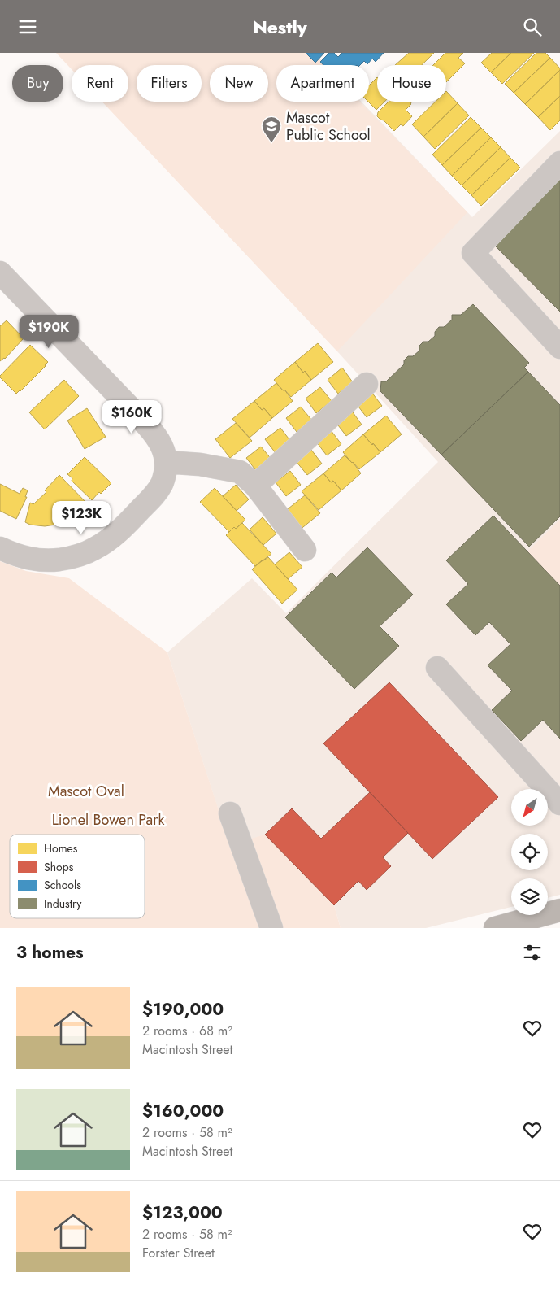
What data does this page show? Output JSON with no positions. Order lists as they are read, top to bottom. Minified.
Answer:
{"parks":["Mascot Oval","Lionel Bowen Park"],"places":{"school or university":["Mascot Public School"]},"legend":["Homes","Shops","Schools","Industry"],"north":"bottom left","page":{"header":"Nestly","chip":["Buy","Rent","Filters","New","Apartment","House"],"price":["$190K","$160K","$123K"],"heading":"3 homes","list":[{"name":"$190,000","note":"2 rooms · 68 m² · Macintosh Street"},{"name":"$160,000","note":"2 rooms · 58 m² · Macintosh Street"},{"name":"$123,000","note":"2 rooms · 58 m² · Forster Street"}]}}
